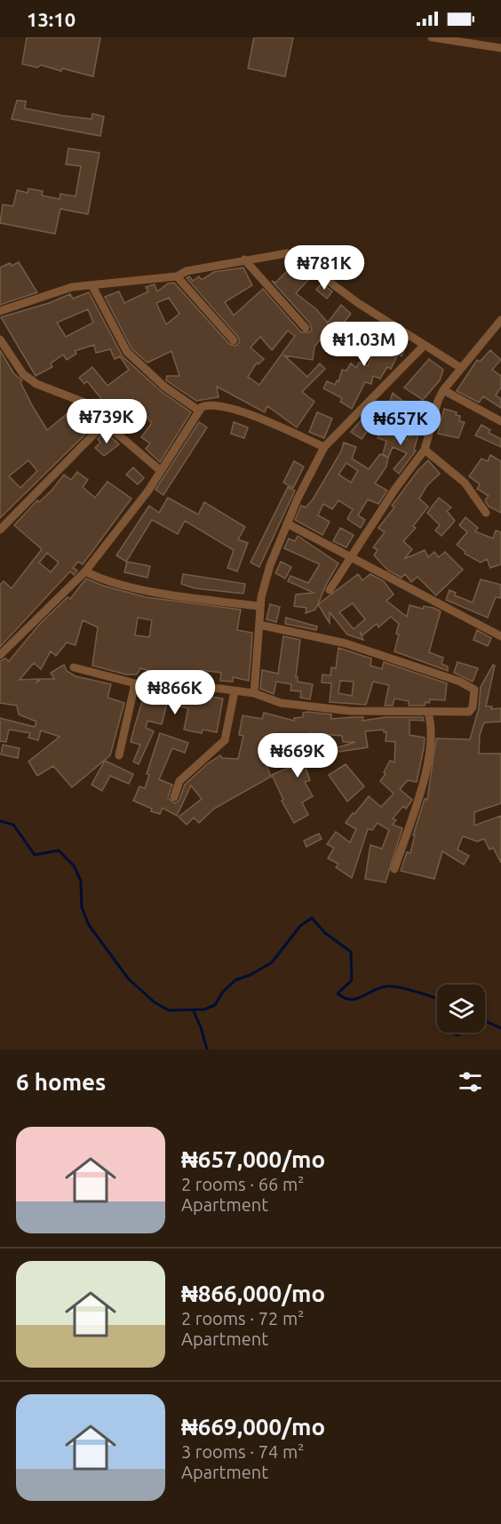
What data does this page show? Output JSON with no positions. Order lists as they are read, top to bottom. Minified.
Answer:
{"page":{"status":"13:10","price":["₦781K","₦1.03M","₦739K","₦657K","₦866K","₦669K"],"heading":"6 homes","list":[{"name":"₦657,000/mo","note":"2 rooms · 66 m² · Apartment"},{"name":"₦866,000/mo","note":"2 rooms · 72 m² · Apartment"},{"name":"₦669,000/mo","note":"3 rooms · 74 m² · Apartment"}]}}
